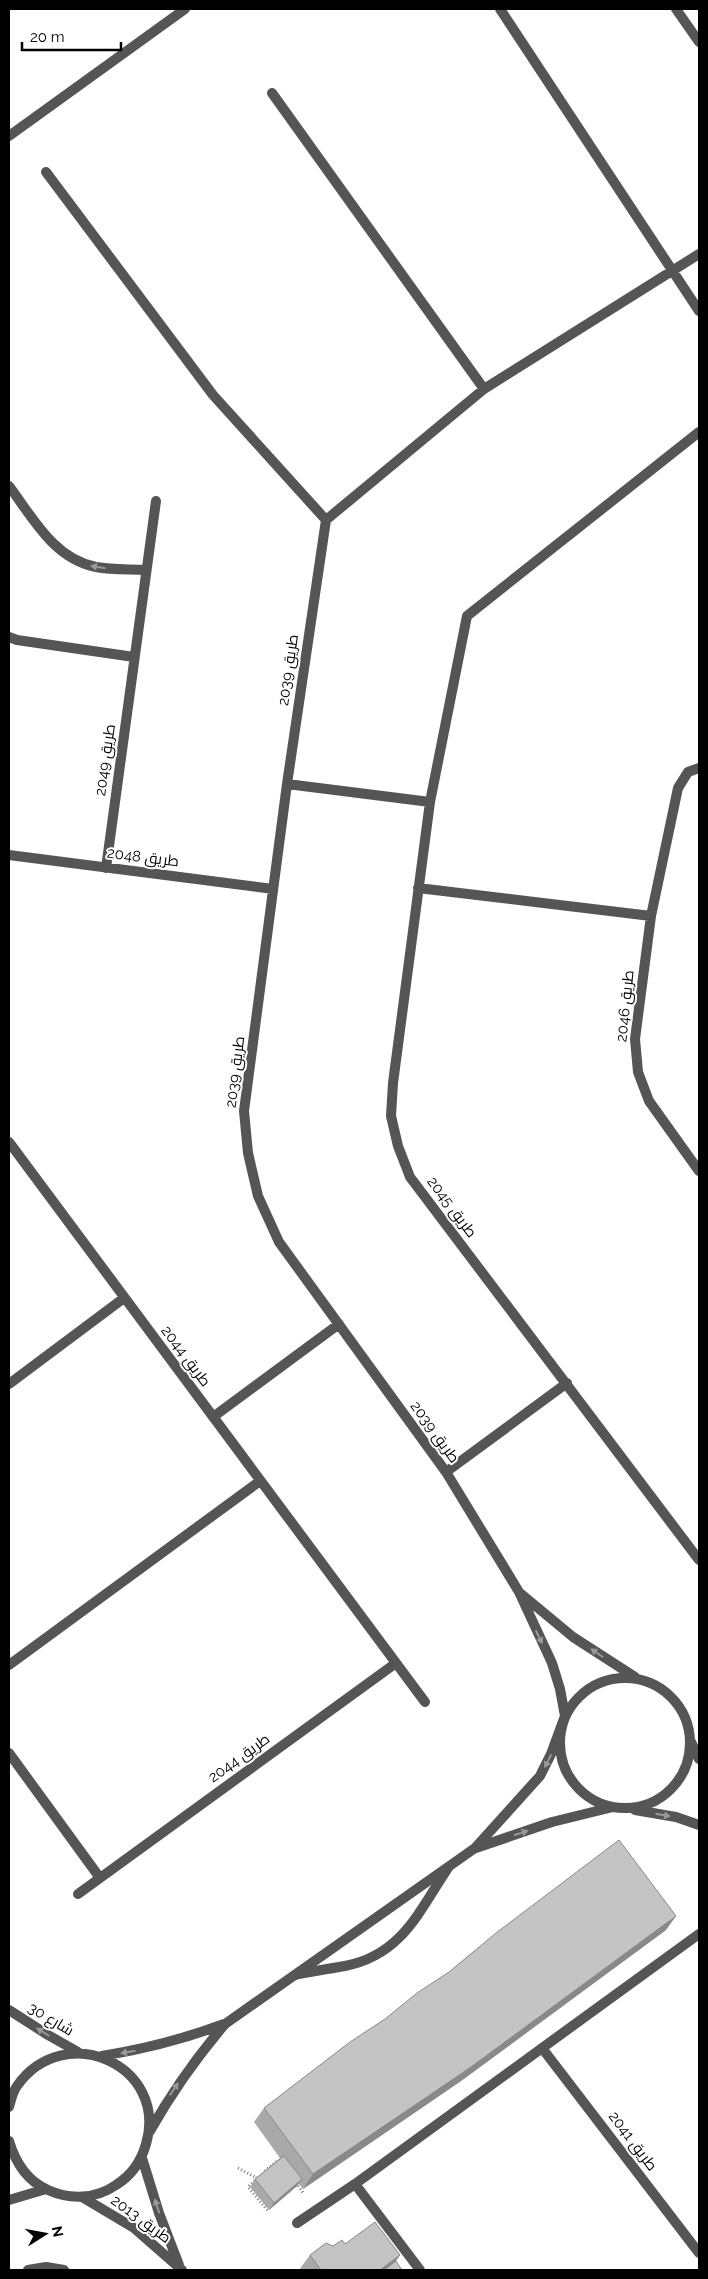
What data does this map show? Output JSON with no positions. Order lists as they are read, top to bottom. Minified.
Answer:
{"streets":{"street":["طريق 2039","طريق 2049","طريق 2048","طريق 2046","طريق 2045","طريق 2044","شارع 30","طريق 2041","طريق 2013"]},"crossings":[["طريق 2039","طريق 2048"],["طريق 2049","طريق 2048"]],"one_way":["شارع 30","طريق 2013"],"scale_bar":"20 m","north":"right"}
